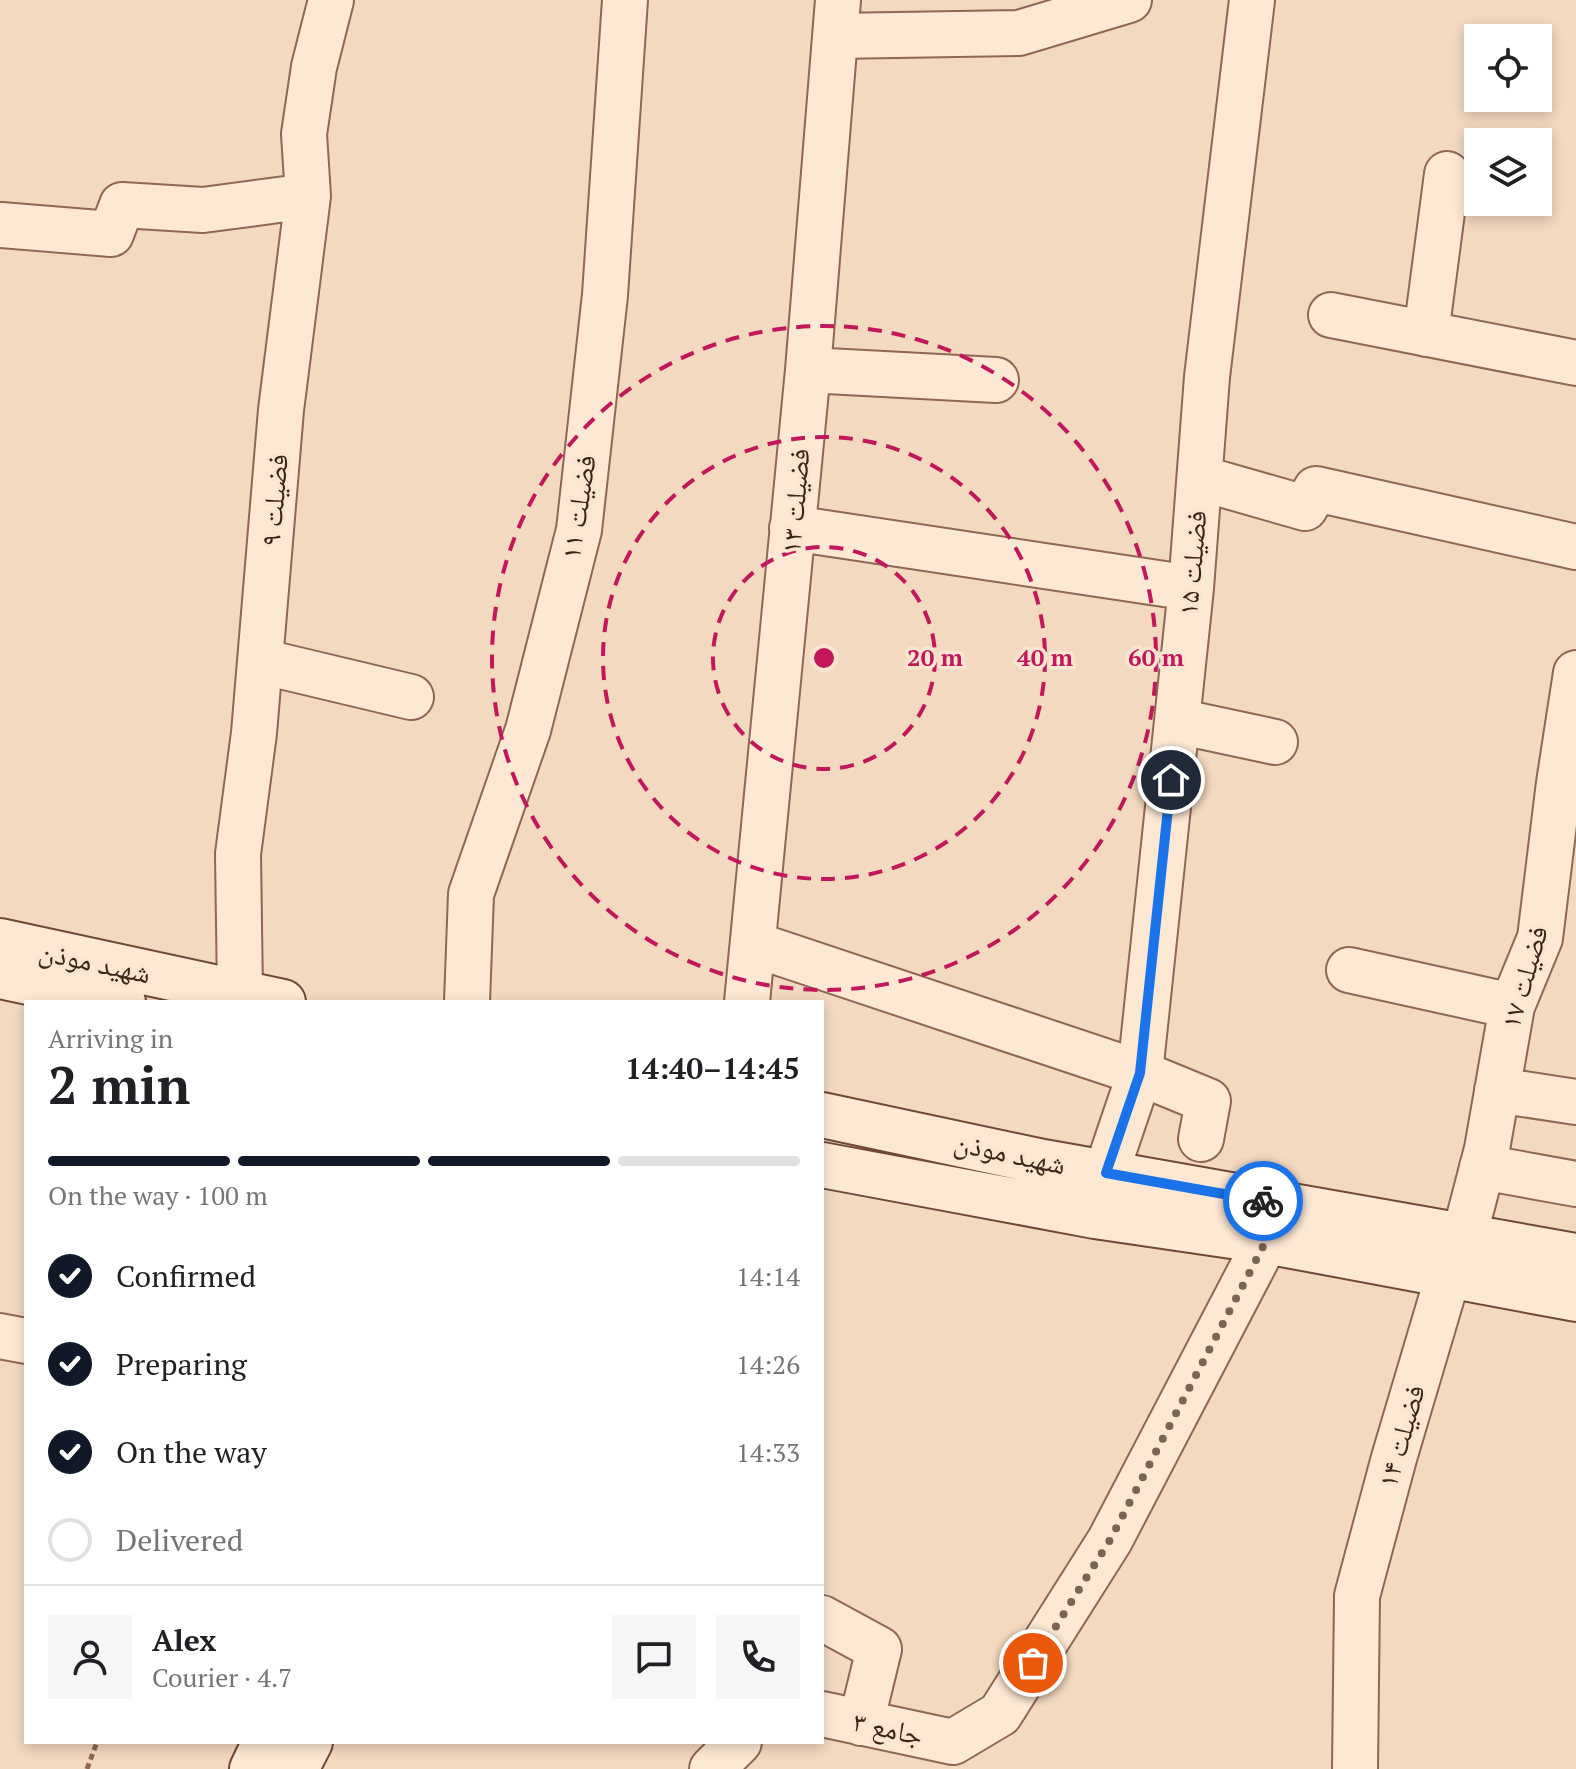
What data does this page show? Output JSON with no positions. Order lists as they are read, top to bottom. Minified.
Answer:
{"streets":{"street":["فضیلت ۹","فضیلت ۱۳","فضیلت ۱۱","فضیلت ۱۵","شهید موذن","فضیلت ۱۷","فضیلت ۱۴","جامع ۳"]},"crossings":[["فضیلت ۹","شهید موذن"],["فضیلت ۱۵","شهید موذن"],["شهید موذن","فضیلت ۱۷"],["شهید موذن","فضیلت ۱۴"],["فضیلت ۱۷","فضیلت ۱۴"]],"page":{"heading":["2 min","Arriving in","14:40–14:45"],"panel":["Alex","Courier · 4.7"],"bar":"On the way · 100 m","list":[["Confirmed","14:14"],["Preparing","14:26"],["On the way","14:33"],"Delivered"]},"rings":["20 m","40 m","60 m"]}
